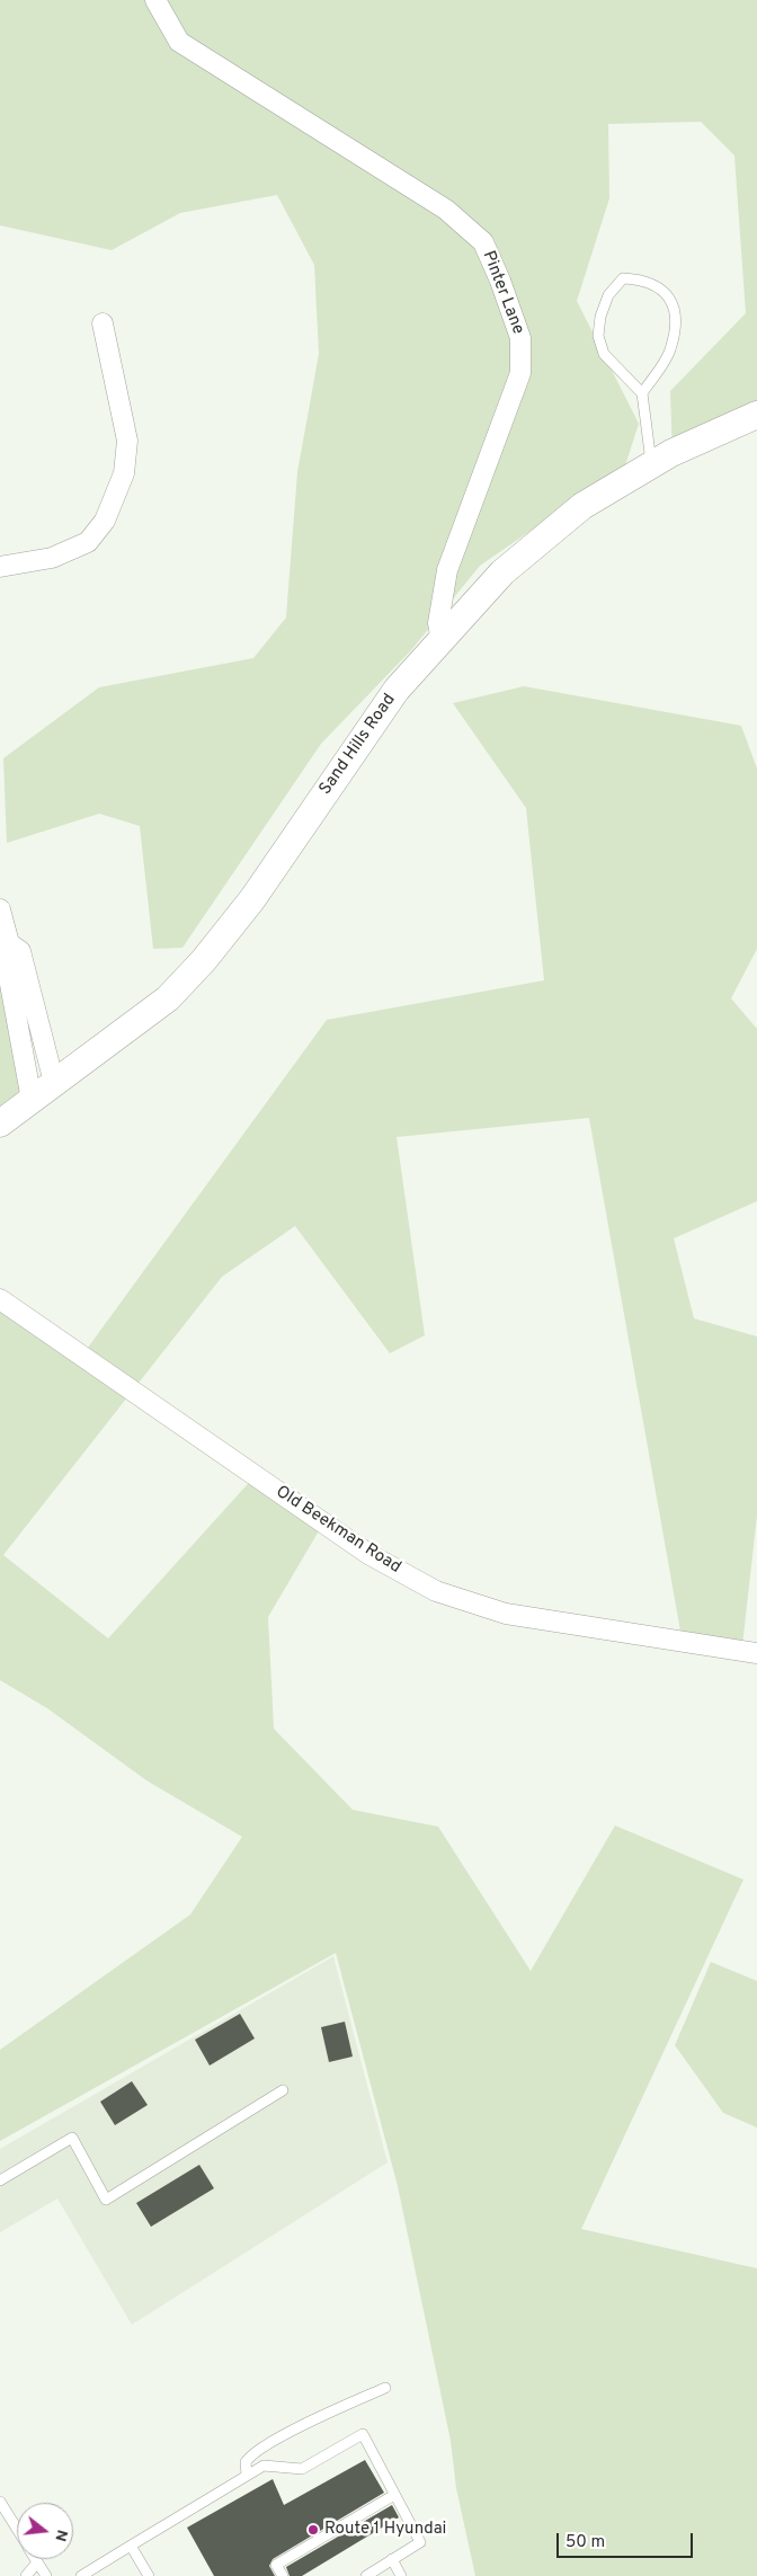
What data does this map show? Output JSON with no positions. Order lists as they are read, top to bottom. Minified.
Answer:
{"streets":{"street":["Pinter Lane","Sand Hills Road","Old Beekman Road"]},"crossings":[["Pinter Lane","Sand Hills Road"]],"places":["Route 1 Hyundai"],"scale_bar":"50 m","north":"right"}
